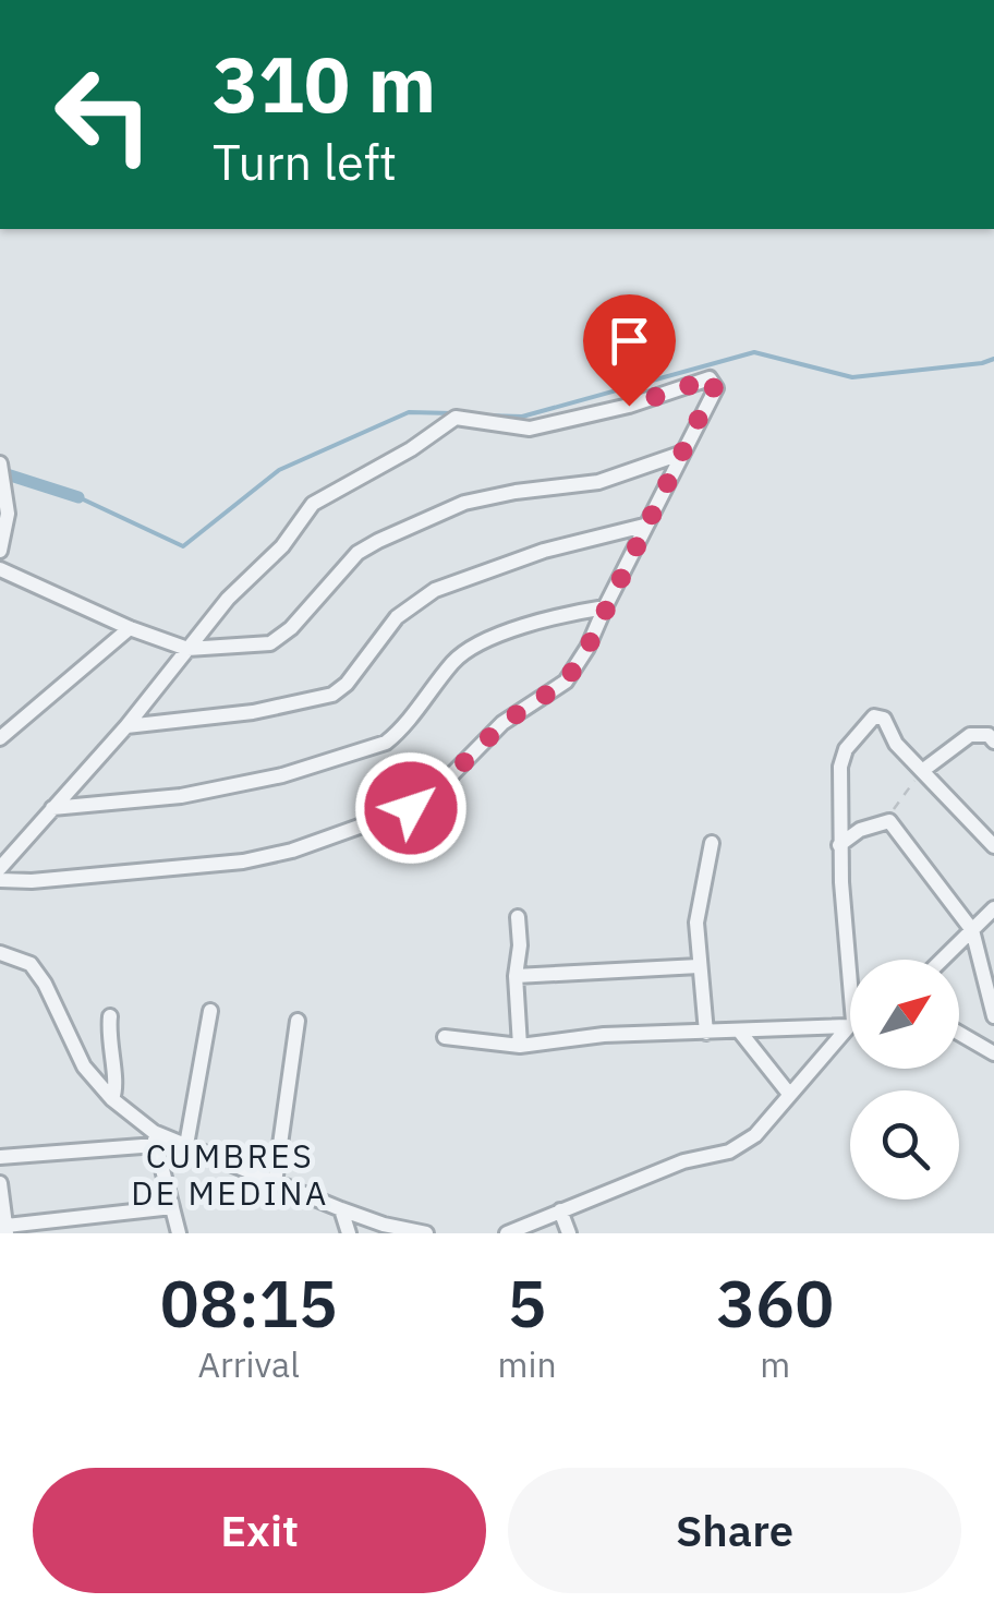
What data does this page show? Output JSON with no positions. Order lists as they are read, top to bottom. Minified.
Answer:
{"districts":["CUMBRES DE MEDINA"],"north":"top right","page":{"turn":["310 m","Turn left"],"eta":["08:15","Arrival","5","min","360","m"],"buttons":["Exit","Share"]}}
